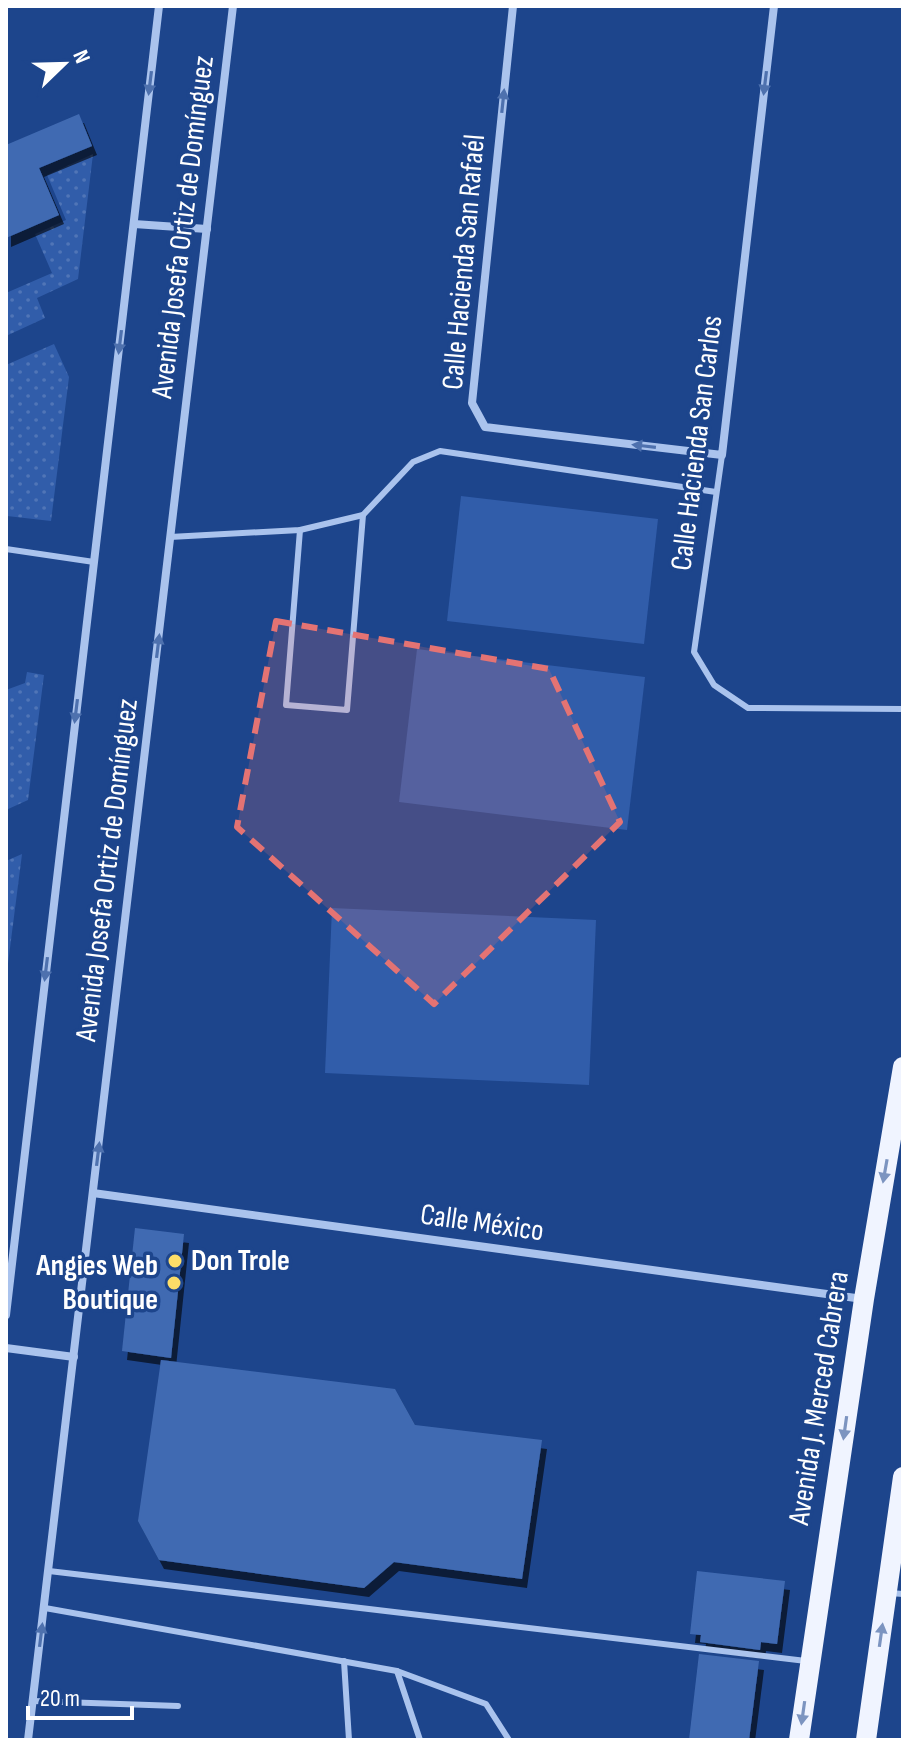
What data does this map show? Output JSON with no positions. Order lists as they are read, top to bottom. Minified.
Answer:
{"streets":{"main road":["Avenida J. Merced Cabrera"],"street":["Avenida Josefa Ortiz de Domínguez","Calle Hacienda San Rafaél","Calle Hacienda San Carlos","Calle México"]},"crossings":[["Avenida Josefa Ortiz de Domínguez","Calle México"],["Calle Hacienda San Rafaél","Calle Hacienda San Carlos"],["Calle México","Avenida J. Merced Cabrera"]],"one_way":["Calle Hacienda San Carlos"],"places":["Don Trole","Angies Web Boutique"],"scale_bar":"20 m","north":"top right"}
